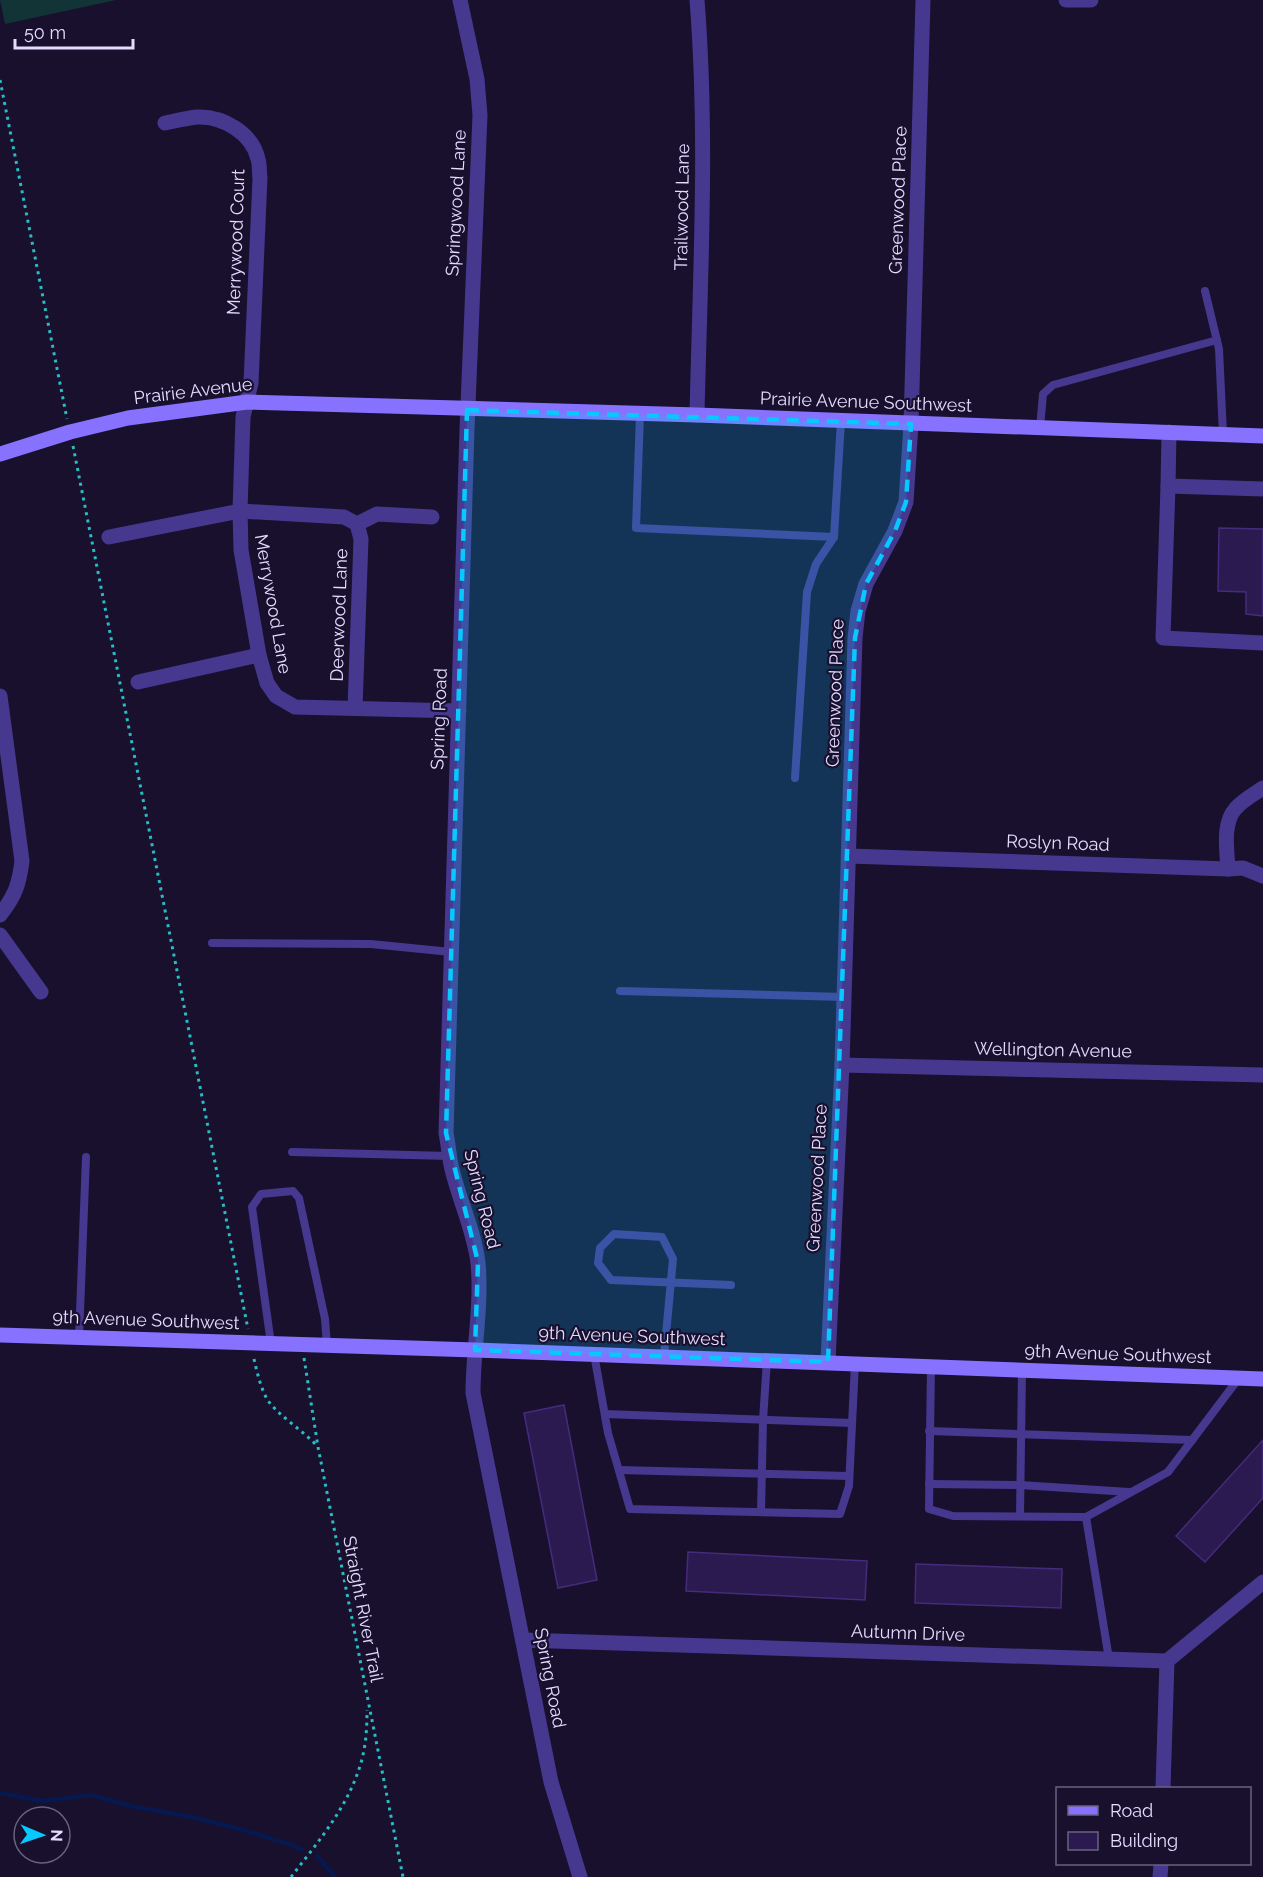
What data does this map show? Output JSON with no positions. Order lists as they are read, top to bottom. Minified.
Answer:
{"streets":{"street":["Greenwood Place","Springwood Lane","Trailwood Lane","Merrywood Court","Prairie Avenue","Prairie Avenue Southwest","Merrywood Lane","Deerwood Lane","Spring Road","Roslyn Road","Wellington Avenue","9th Avenue Southwest","Autumn Drive"],"path":["Straight River Trail"]},"crossings":[["Greenwood Place","Prairie Avenue Southwest"],["Greenwood Place","Roslyn Road"],["Greenwood Place","Wellington Avenue"],["Greenwood Place","9th Avenue Southwest"],["Springwood Lane","Prairie Avenue"],["Springwood Lane","Prairie Avenue Southwest"],["Springwood Lane","Spring Road"],["Trailwood Lane","Prairie Avenue Southwest"],["Merrywood Court","Prairie Avenue"],["Merrywood Court","Merrywood Lane"],["Prairie Avenue","Prairie Avenue Southwest"],["Prairie Avenue","Merrywood Lane"],["Prairie Avenue","Spring Road"],["Prairie Avenue Southwest","Spring Road"],["Merrywood Lane","Deerwood Lane"],["Merrywood Lane","Spring Road"],["Spring Road","9th Avenue Southwest"],["Spring Road","Autumn Drive"],["9th Avenue Southwest","Straight River Trail"]],"legend":["Road","Building"],"scale_bar":"50 m","north":"right"}
